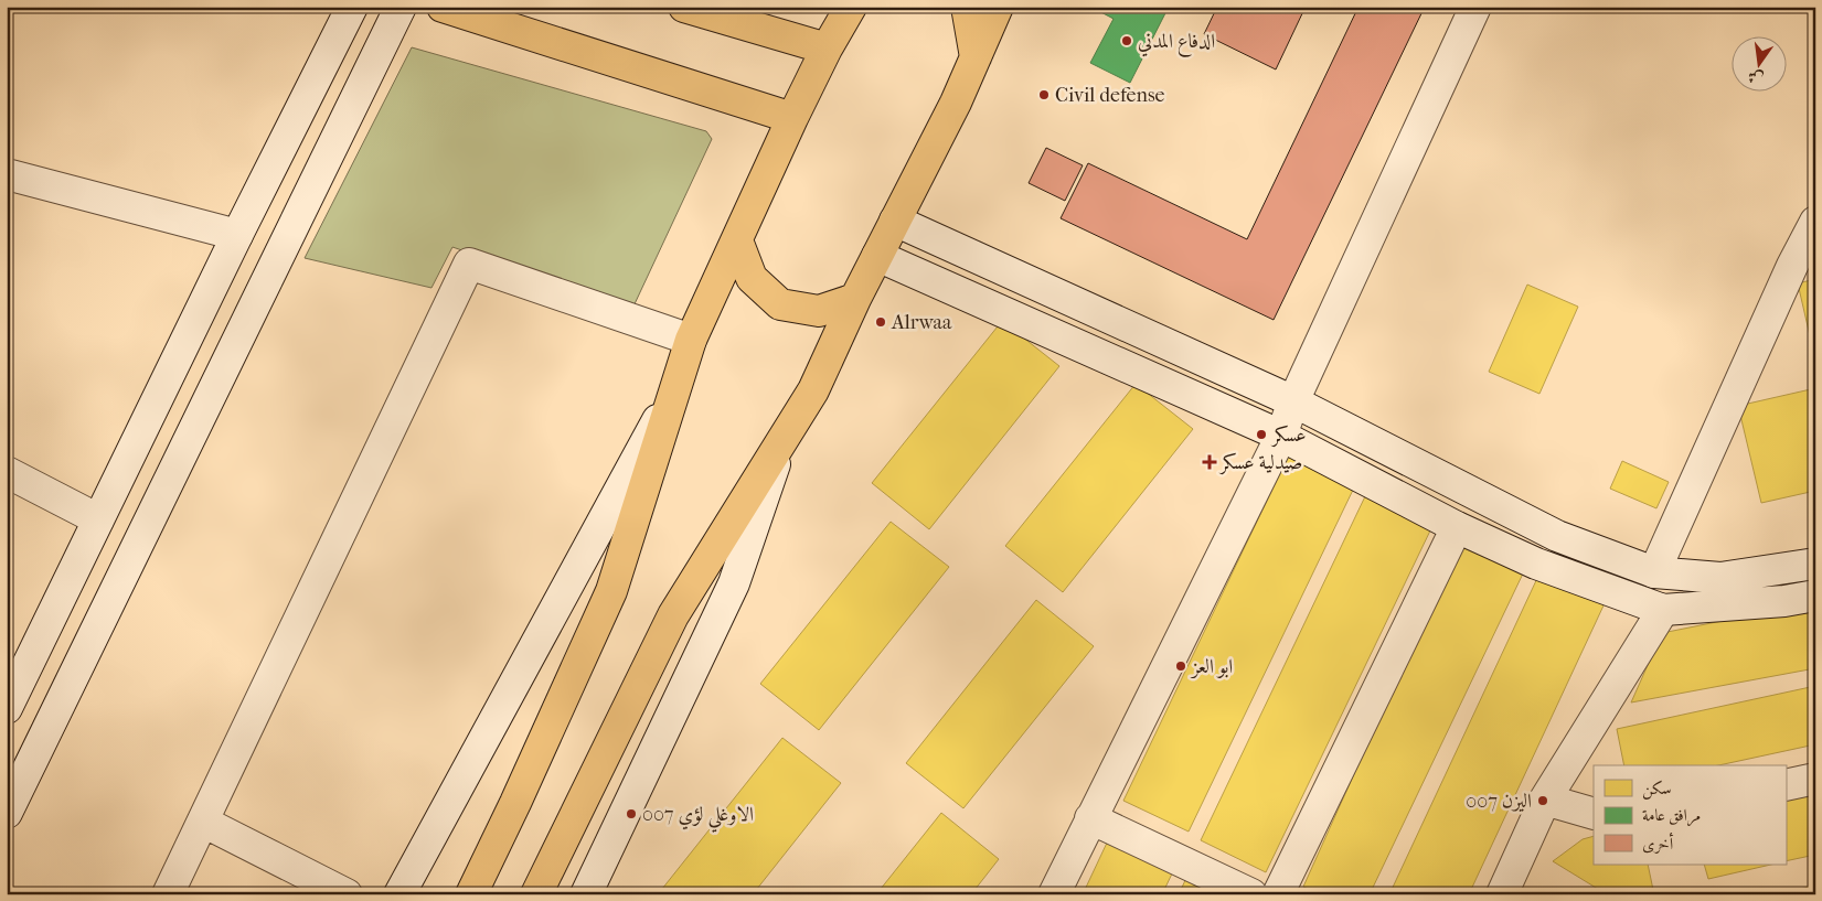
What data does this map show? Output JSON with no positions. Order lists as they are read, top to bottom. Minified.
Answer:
{"places":{"other":["الدفاع المدني","Civil defense","Alrwaa","عسكر","ابو العز","اليزن 007","الاوغلي لؤي 007"],"health":["صيدلية عسكر"]},"legend":["سكن","مرافق عامة","أخرى"],"north":"bottom"}
